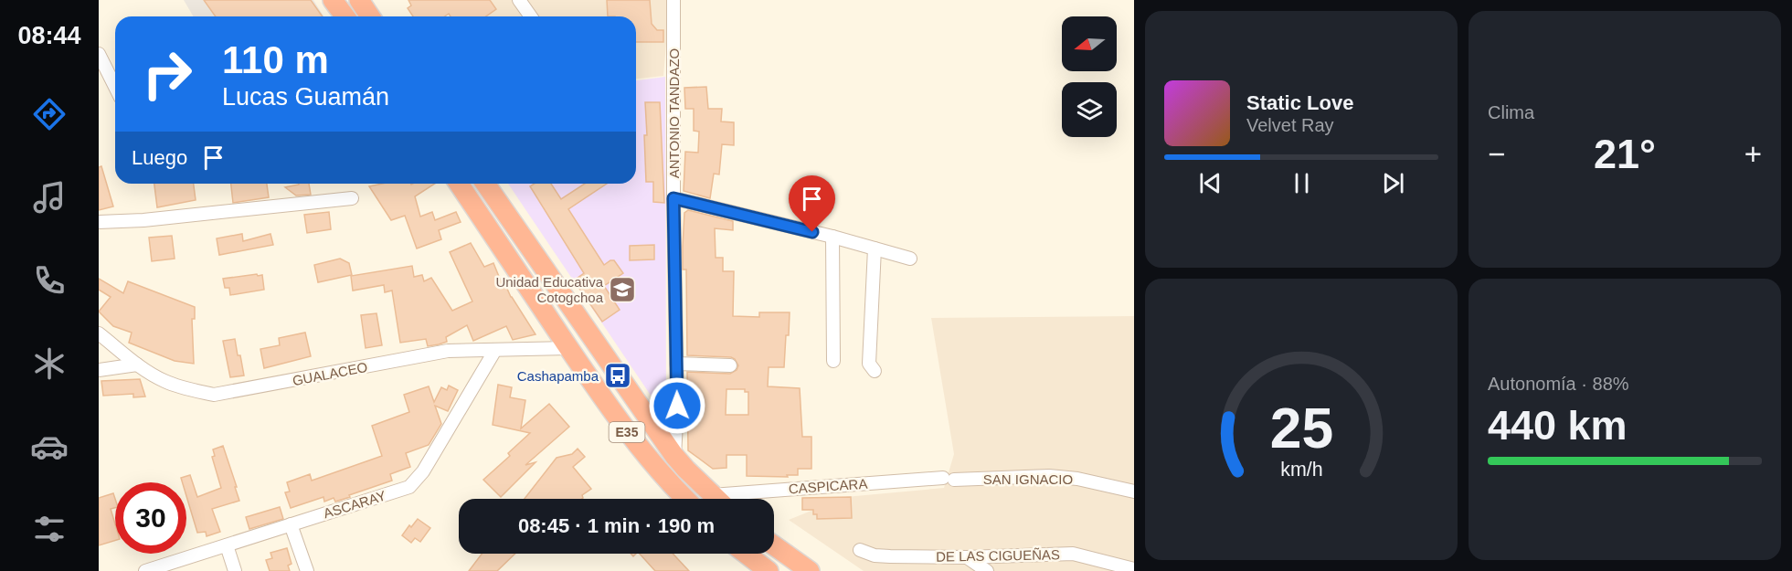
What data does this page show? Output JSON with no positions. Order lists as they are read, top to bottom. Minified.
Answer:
{"streets":{"highway":["E35"],"street":["ANTONIO TANDAZO","GUALACEO","SAN IGNACIO","CASPICARA","ASCARAY","DE LAS CIGUEÑAS"]},"crossings":[["ANTONIO TANDAZO","E35"],["GUALACEO","E35"],["GUALACEO","ASCARAY"],["E35","CASPICARA"],["SAN IGNACIO","CASPICARA"]],"places":{"school or university":["Unidad Educativa Cotogchoa"],"bus stop":["Cashapamba"]},"north":"left","page":{"tabs":"08:44","tile":["Clima",["Autonomía · 88%","440 km"]],"turn":["110 m","Lucas Guamán"],"song":["Static Love","Velvet Ray"],"then":"Luego","heat":["−","21°","+"],"limit":"30","trip":"08:45 · 1 min · 190 m","gauge":["25","km/h"]}}
